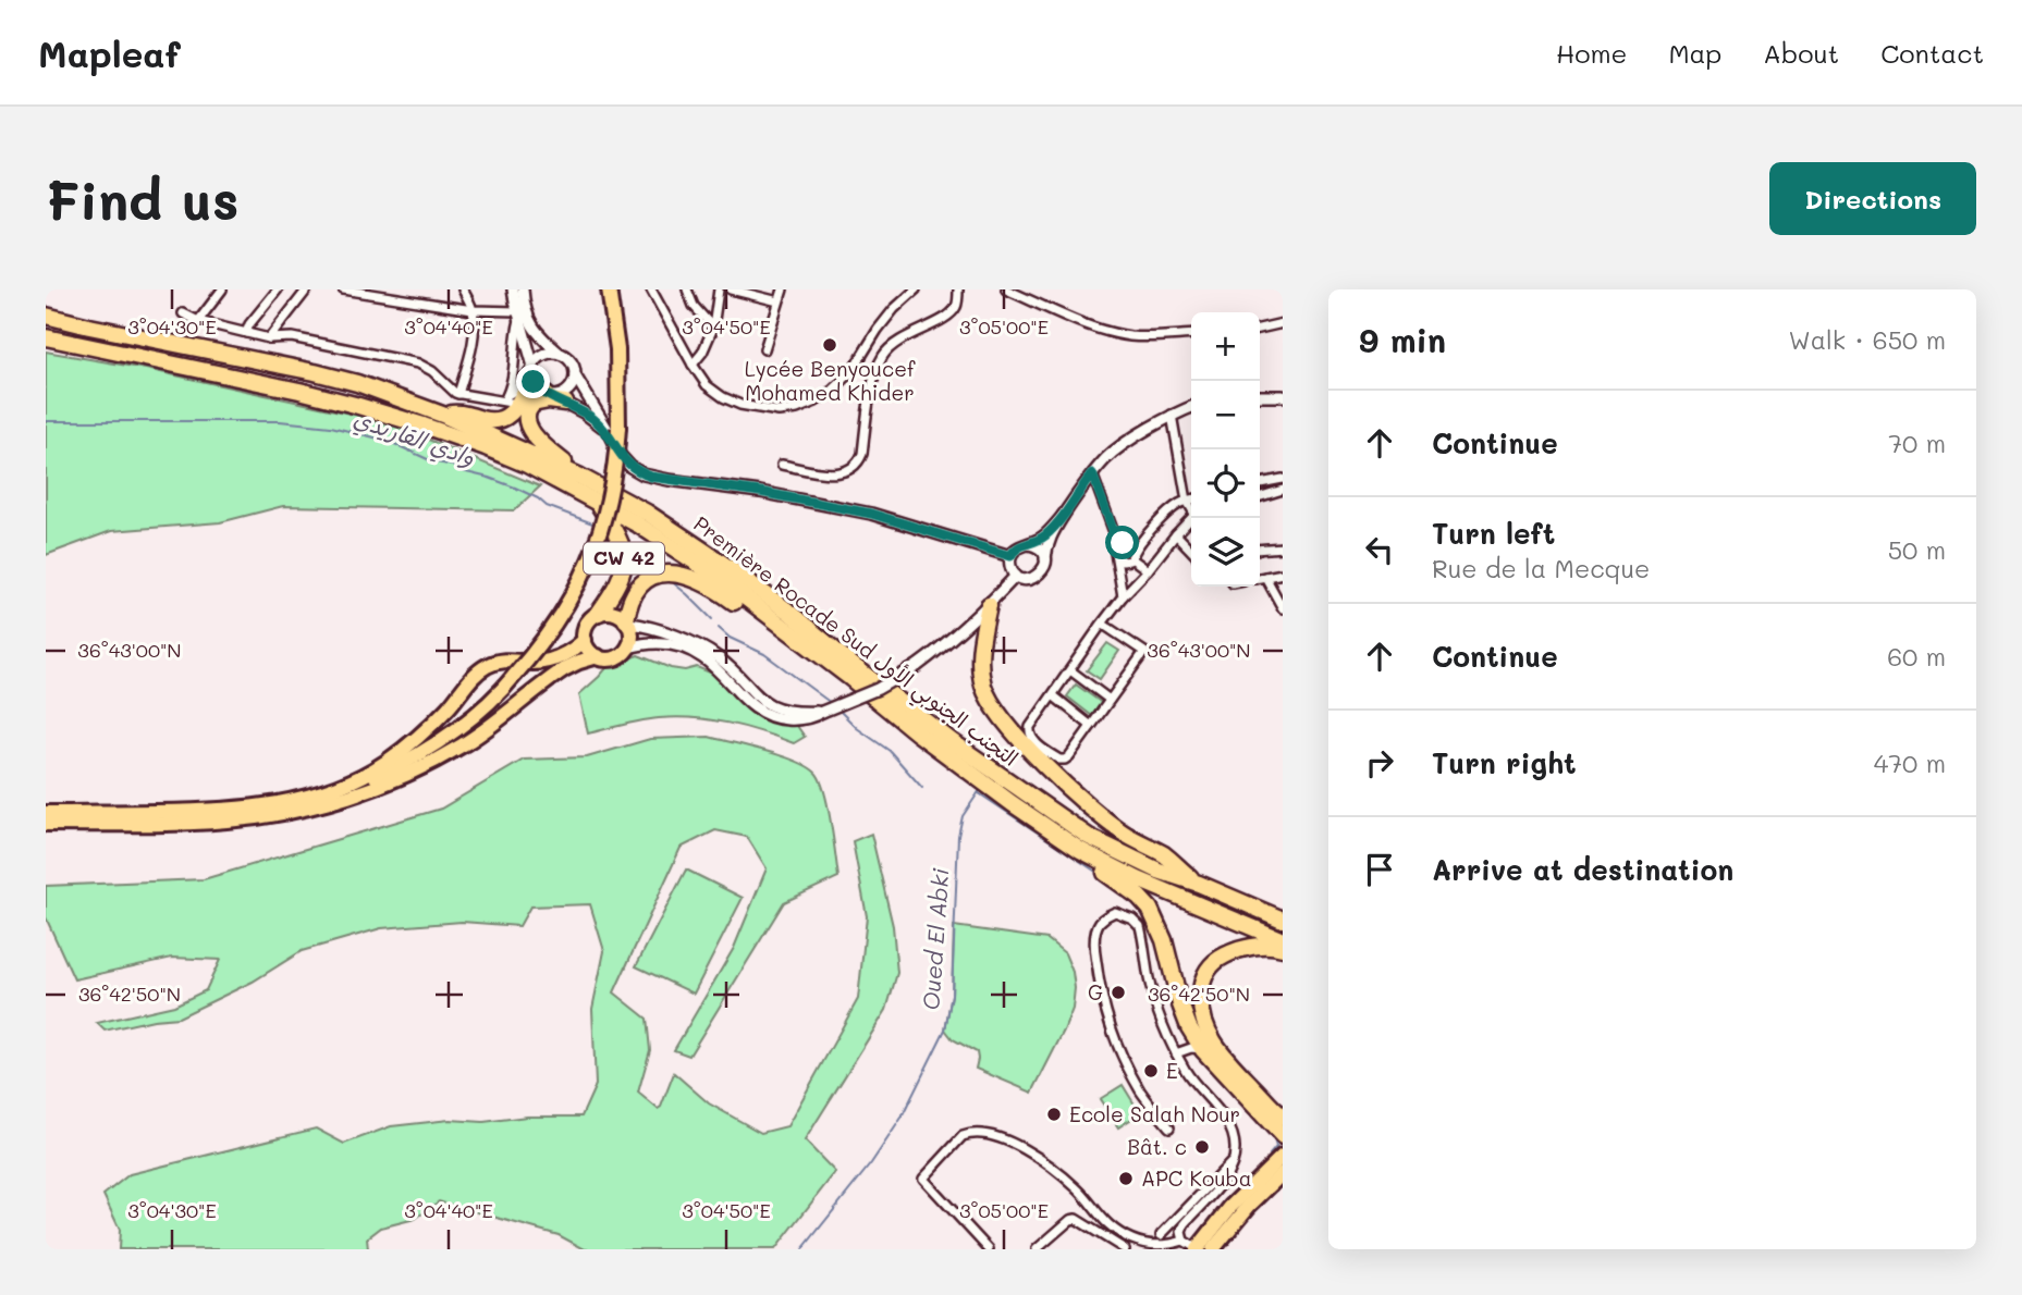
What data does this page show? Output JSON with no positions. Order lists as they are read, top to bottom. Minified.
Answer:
{"streets":{"highway":["CW 42","Première Rocade Sud التجنب الجنوبي الأول"]},"crossings":[["CW 42","Première Rocade Sud التجنب الجنوبي الأول"]],"water":["وادي القاريدي","Oued El Abki"],"places":["Lycée Benyoucef Mohamed Khider","G","E","Ecole Salah Nour","Bât. c","APC Kouba"],"page":{"header":"Mapleaf","nav":["Home","Map","About","Contact"],"buttons":"Directions","title":"Find us","heading":["9 min","Walk · 650 m"],"map_buttons":["+","−"],"list":[["Continue","70 m"],["Turn left","Rue de la Mecque","50 m"],["Continue","60 m"],["Turn right","470 m"],"Arrive at destination"]},"coordinates":["3°04'30\"E","3°04'40\"E","3°04'50\"E","3°05'00\"E","36°43'00\"N","36°42'50\"N"]}
